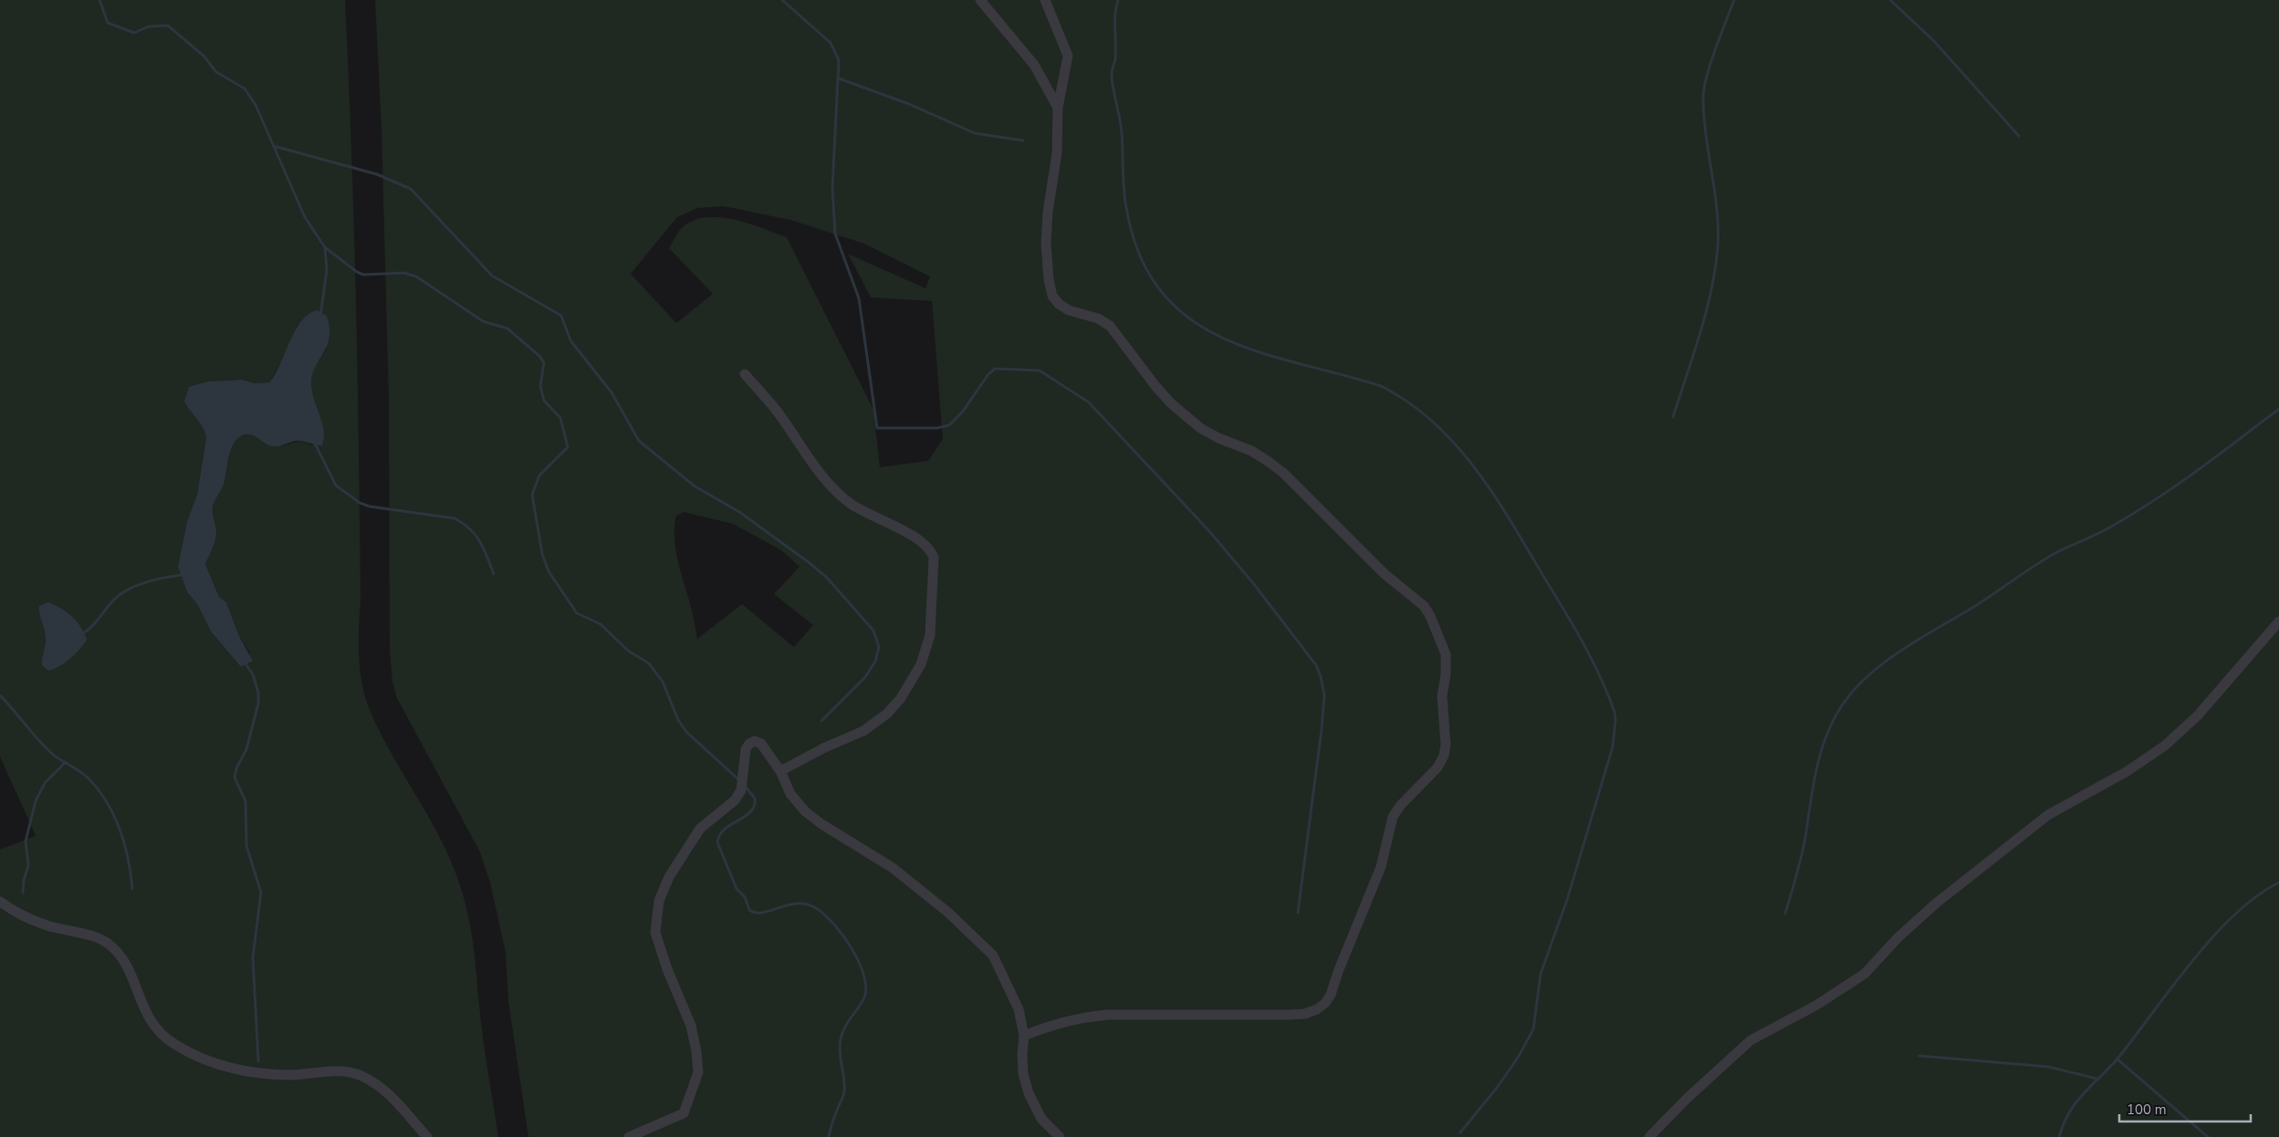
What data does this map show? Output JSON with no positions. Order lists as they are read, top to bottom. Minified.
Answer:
{"scale_bar":"100 m"}
